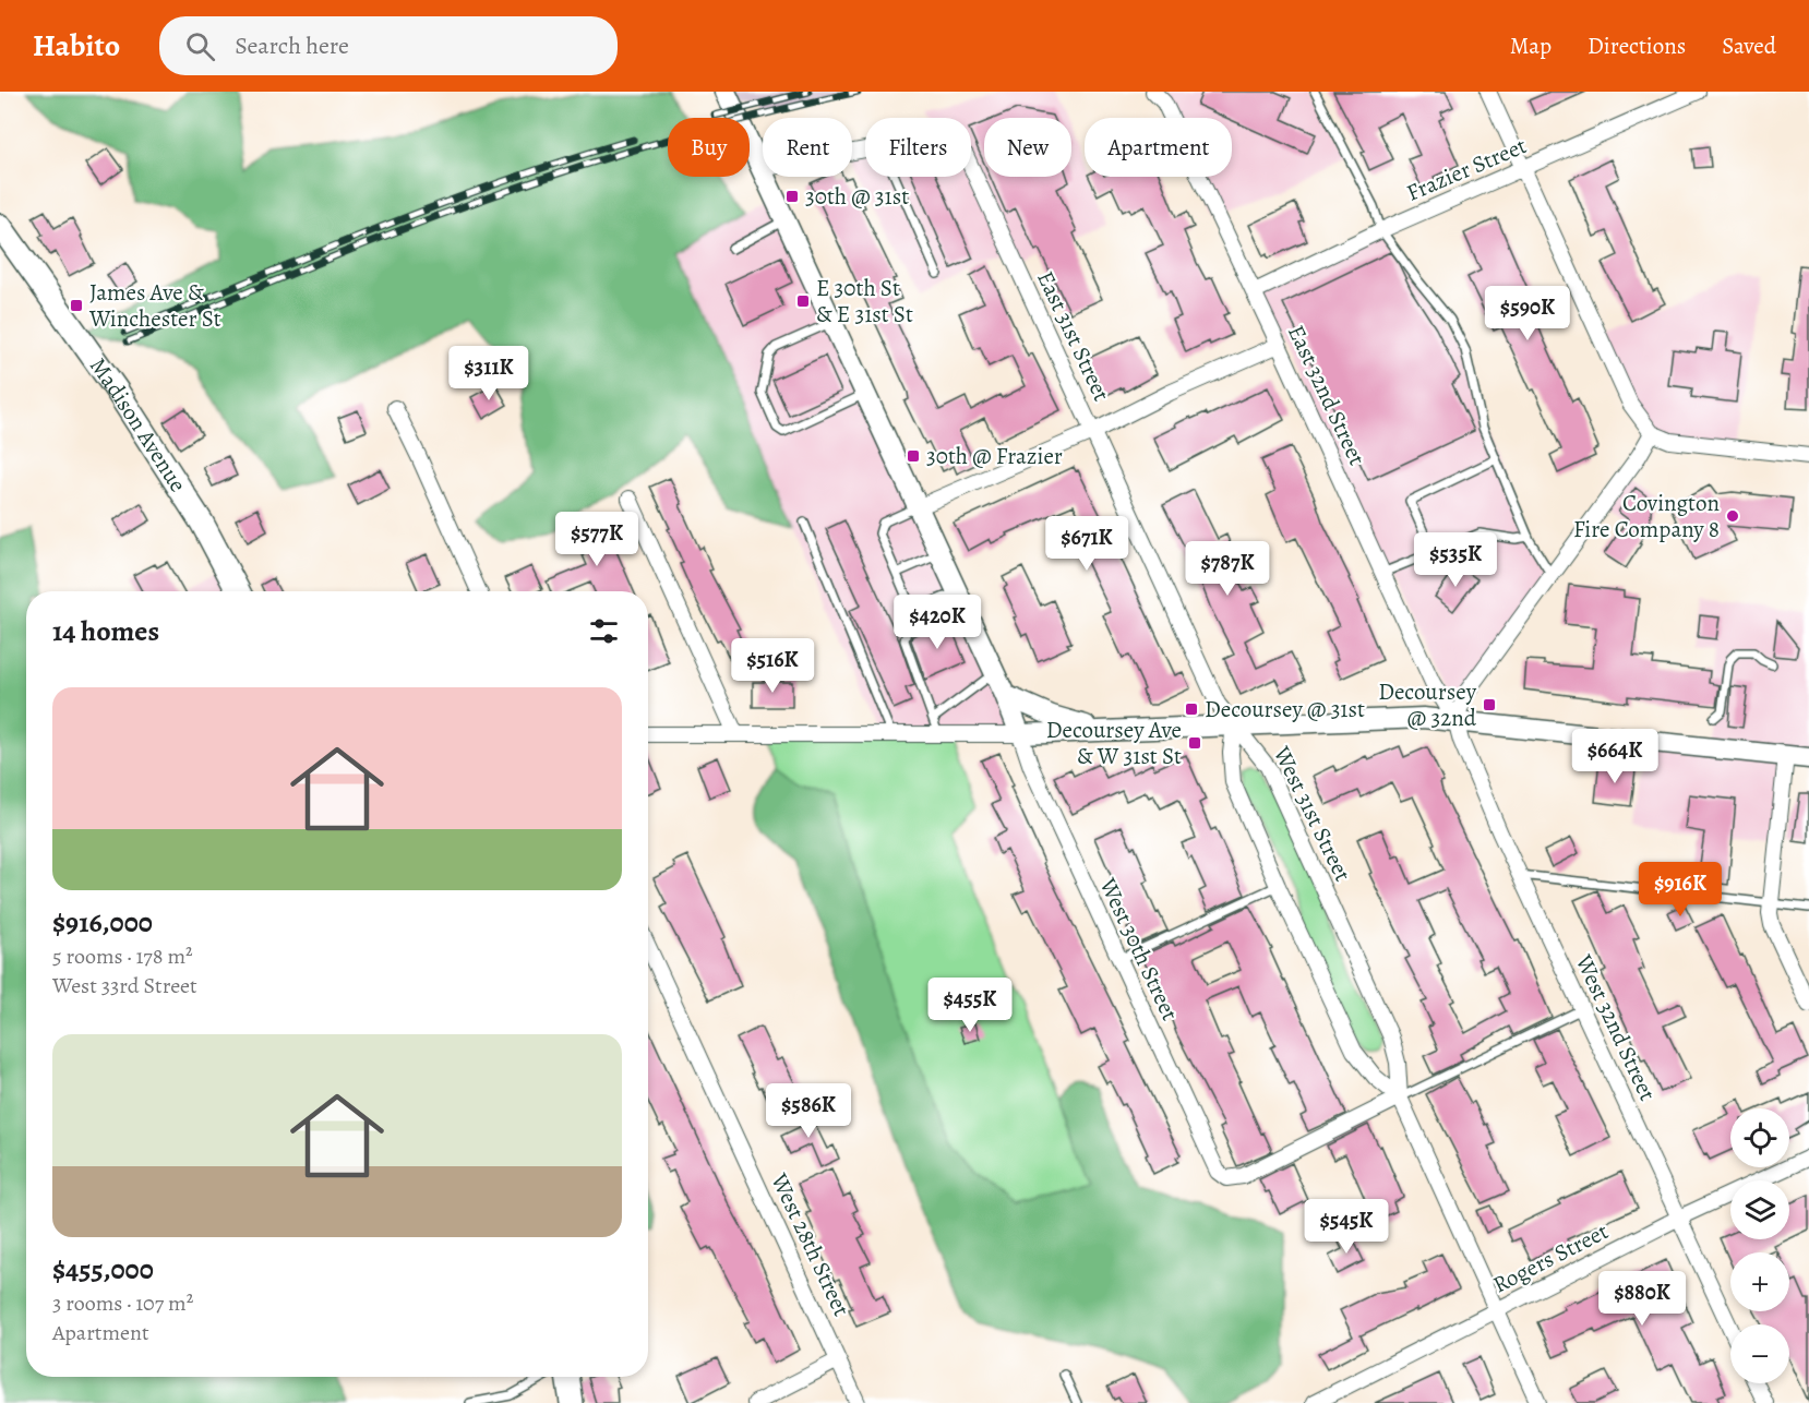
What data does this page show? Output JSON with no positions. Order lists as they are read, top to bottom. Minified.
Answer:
{"streets":{"main road":["Madison Avenue"],"street":["Frazier Street","East 31st Street","East 32nd Street","West 31st Street","West 30th Street","West 32nd Street","West 28th Street","Rogers Street"]},"crossings":[["Frazier Street","East 32nd Street"],["East 31st Street","West 31st Street"],["East 32nd Street","West 32nd Street"],["West 31st Street","West 30th Street"],["West 31st Street","Rogers Street"],["West 32nd Street","Rogers Street"]],"places":{"transit":["30th @ 31st","E 30th St & E 31st St","James Ave & Winchester St","30th @ Frazier","Decoursey @ 32nd","Decoursey @ 31st","Decoursey Ave & W 31st St"],"other":["Covington Fire Company 8"]},"page":{"header":"Habito","search":"Search here","nav":["Map","Directions","Saved"],"chip":["Buy","Rent","Filters","New","Apartment"],"price":["$590K","$311K","$577K","$671K","$535K","$787K","$420K","$516K","$664K","$916K","$455K","$586K","$545K","$880K"],"heading":"14 homes","list":[{"name":"$916,000","note":"5 rooms · 178 m² · West 33rd Street"},{"name":"$455,000","note":"3 rooms · 107 m² · Apartment"}],"map_buttons":["+","−"]}}
